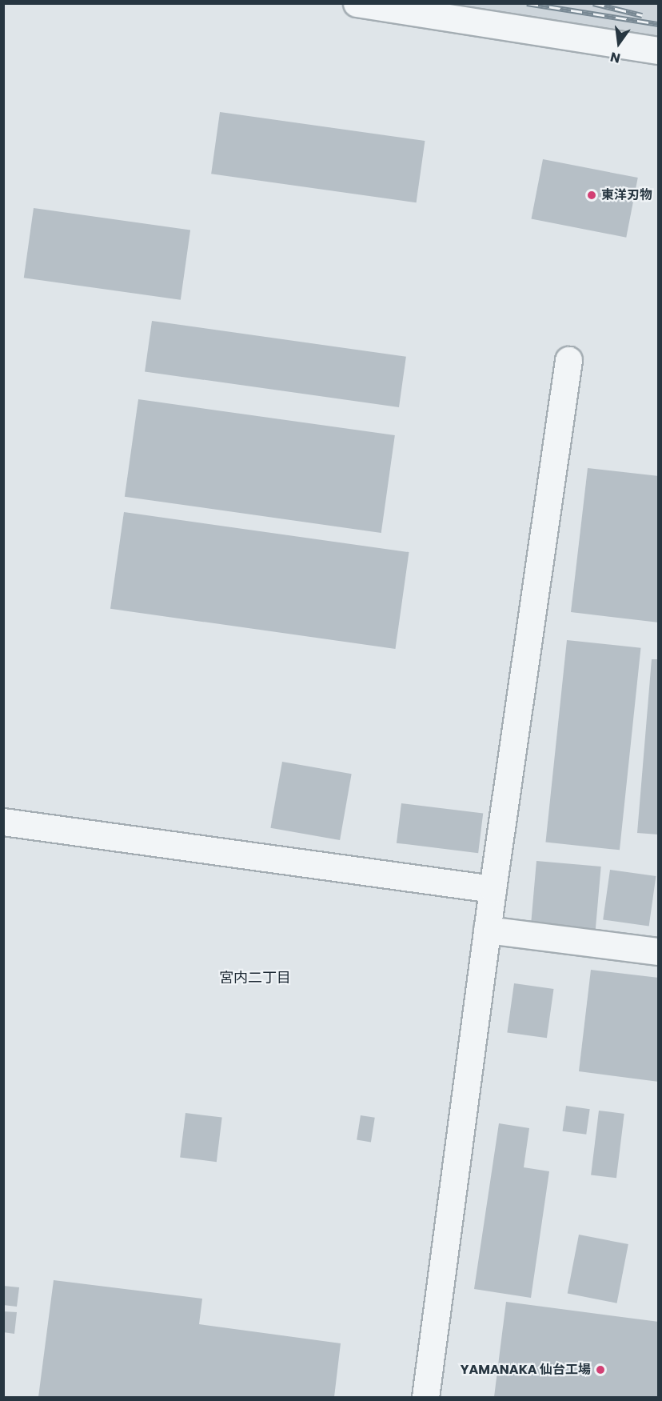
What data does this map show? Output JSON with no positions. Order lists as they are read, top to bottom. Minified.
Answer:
{"districts":["宮内二丁目"],"places":["東洋刃物","YAMANAKA 仙台工場"],"north":"bottom"}
